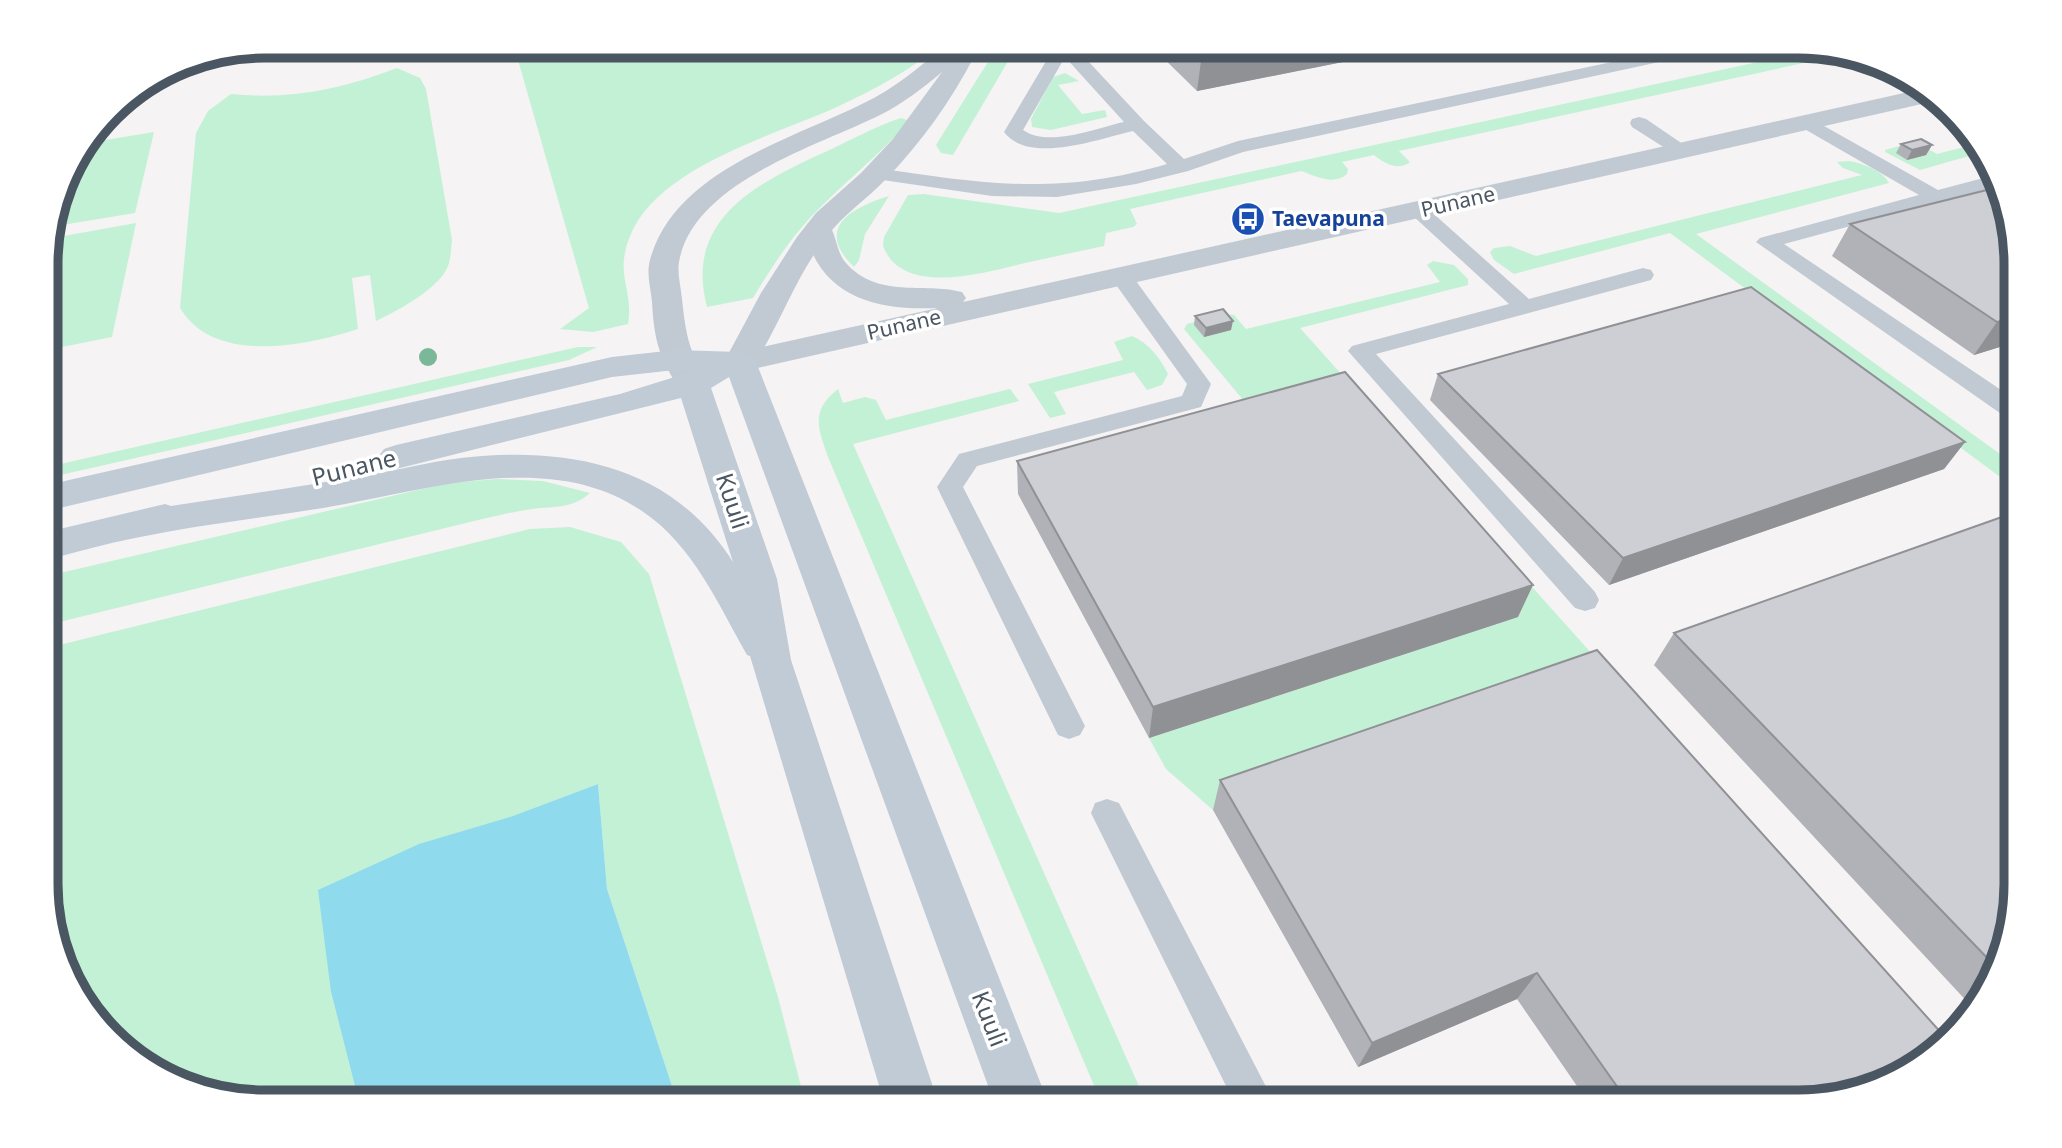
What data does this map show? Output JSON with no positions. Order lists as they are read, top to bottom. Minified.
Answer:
{"streets":{"main road":["Punane","Kuuli"]},"crossings":[["Punane","Kuuli"]],"places":{"bus stop":["Taevapuna"]}}
